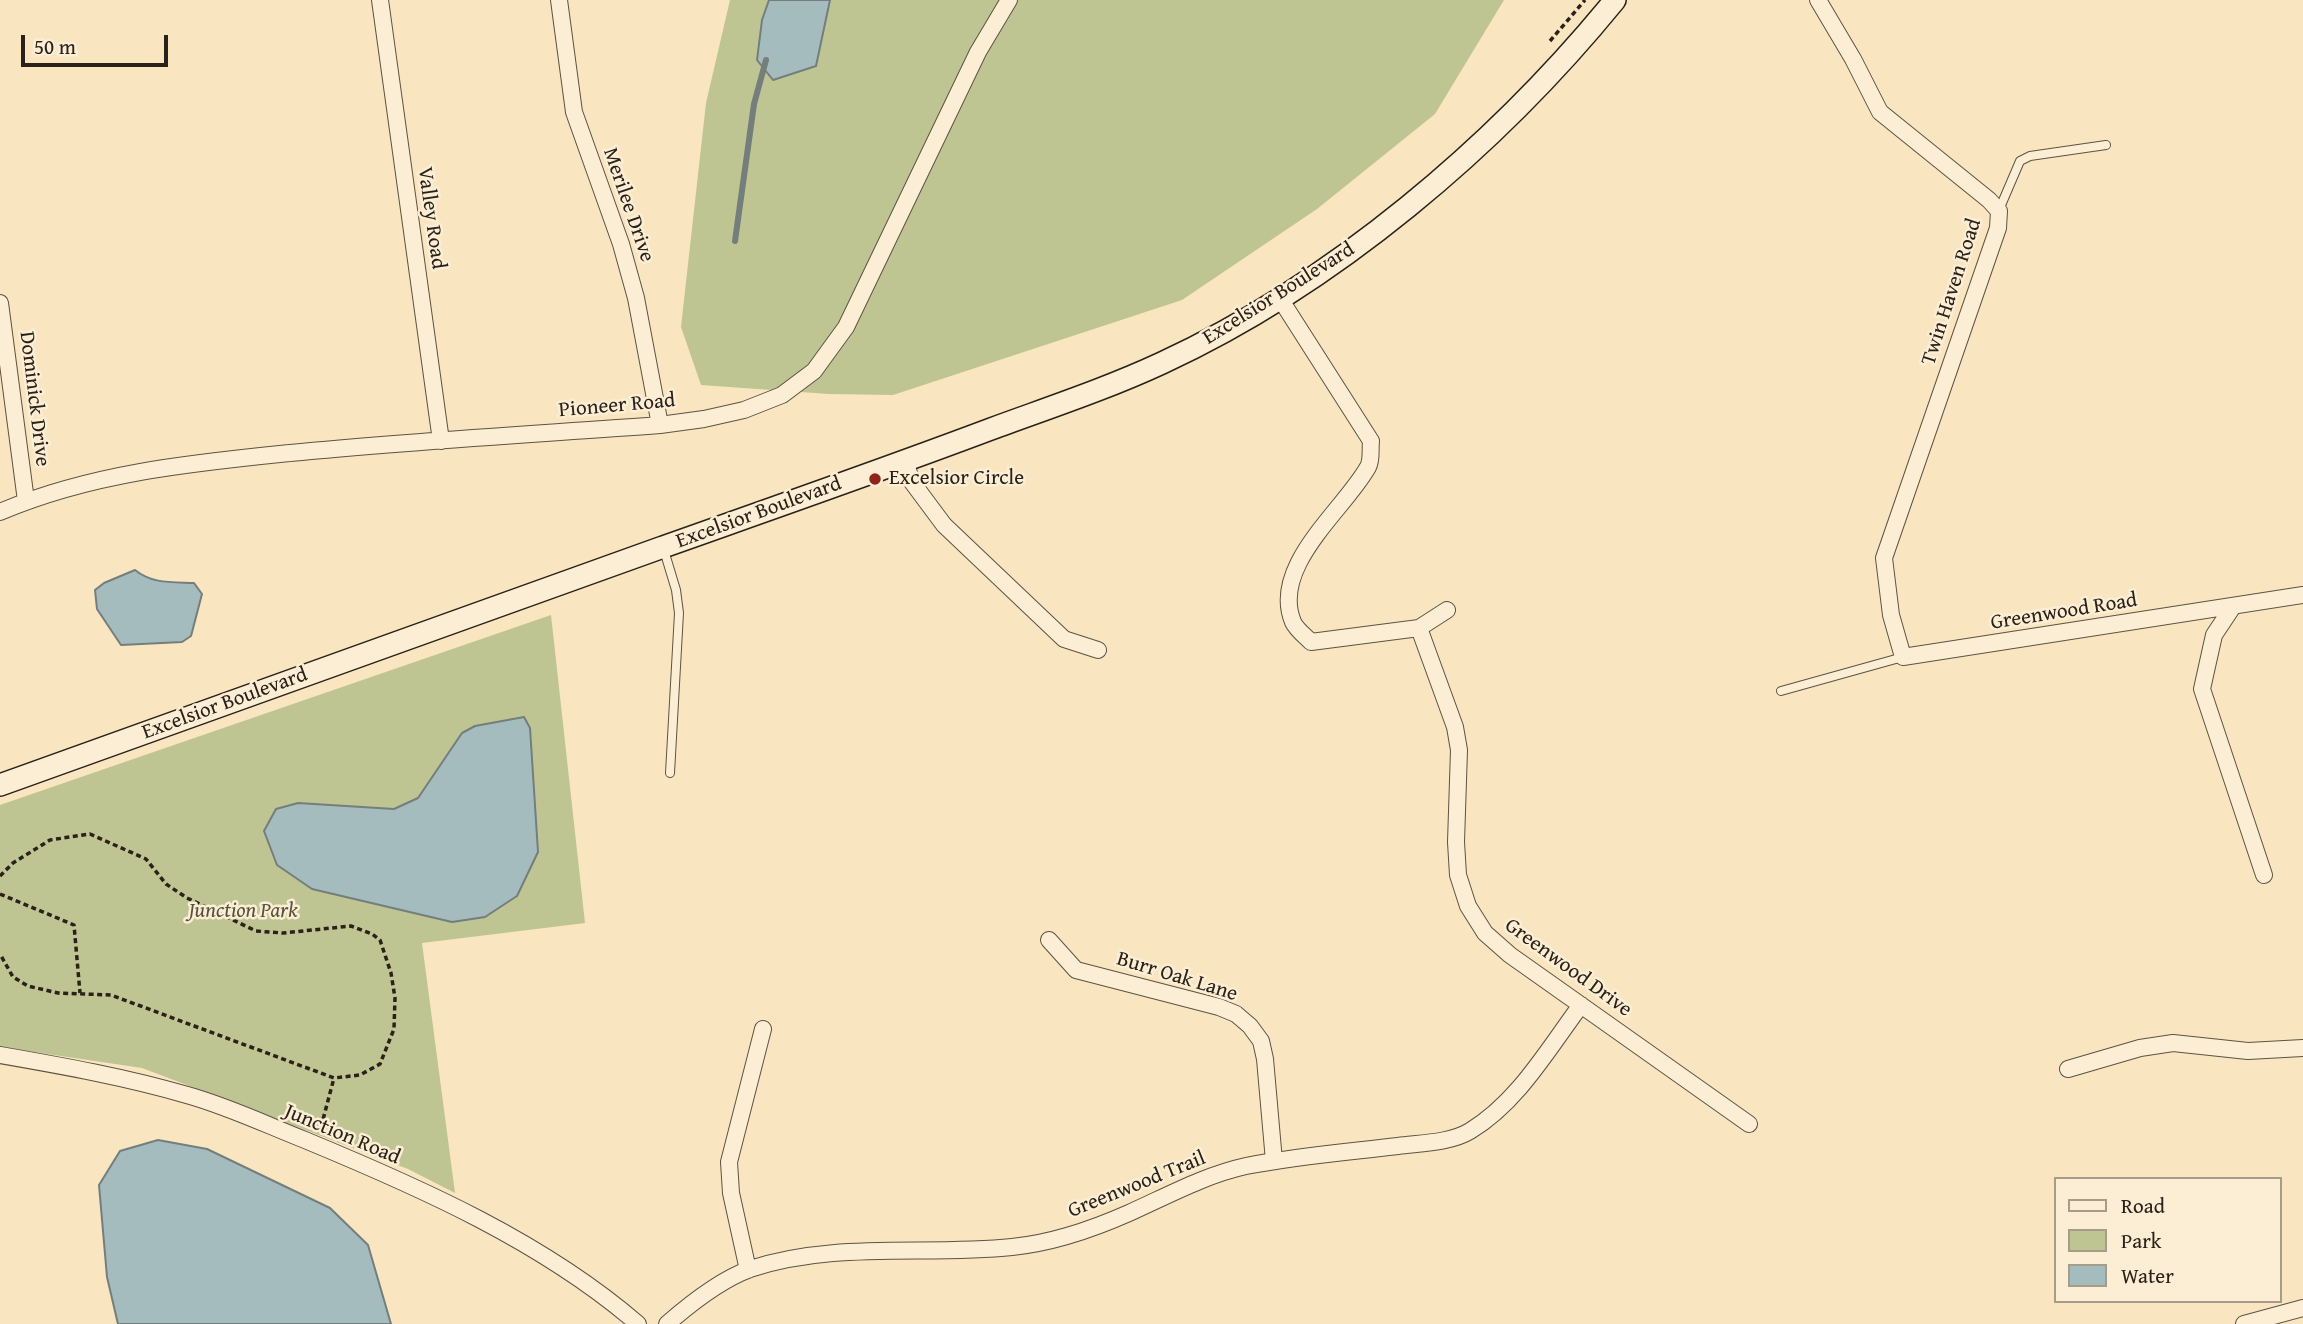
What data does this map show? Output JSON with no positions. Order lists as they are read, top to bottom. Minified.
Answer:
{"streets":{"main road":["Excelsior Boulevard"],"street":["Merilee Drive","Valley Road","Twin Haven Road","Dominick Drive","Pioneer Road","Greenwood Road","Greenwood Drive","Burr Oak Lane","Junction Road","Greenwood Trail"]},"crossings":[["Merilee Drive","Pioneer Road"],["Valley Road","Pioneer Road"],["Twin Haven Road","Greenwood Road"],["Dominick Drive","Pioneer Road"],["Greenwood Drive","Greenwood Trail"],["Burr Oak Lane","Greenwood Trail"]],"parks":["Junction Park"],"places":["Excelsior Circle"],"legend":["Road","Park","Water"],"scale_bar":"50 m"}
